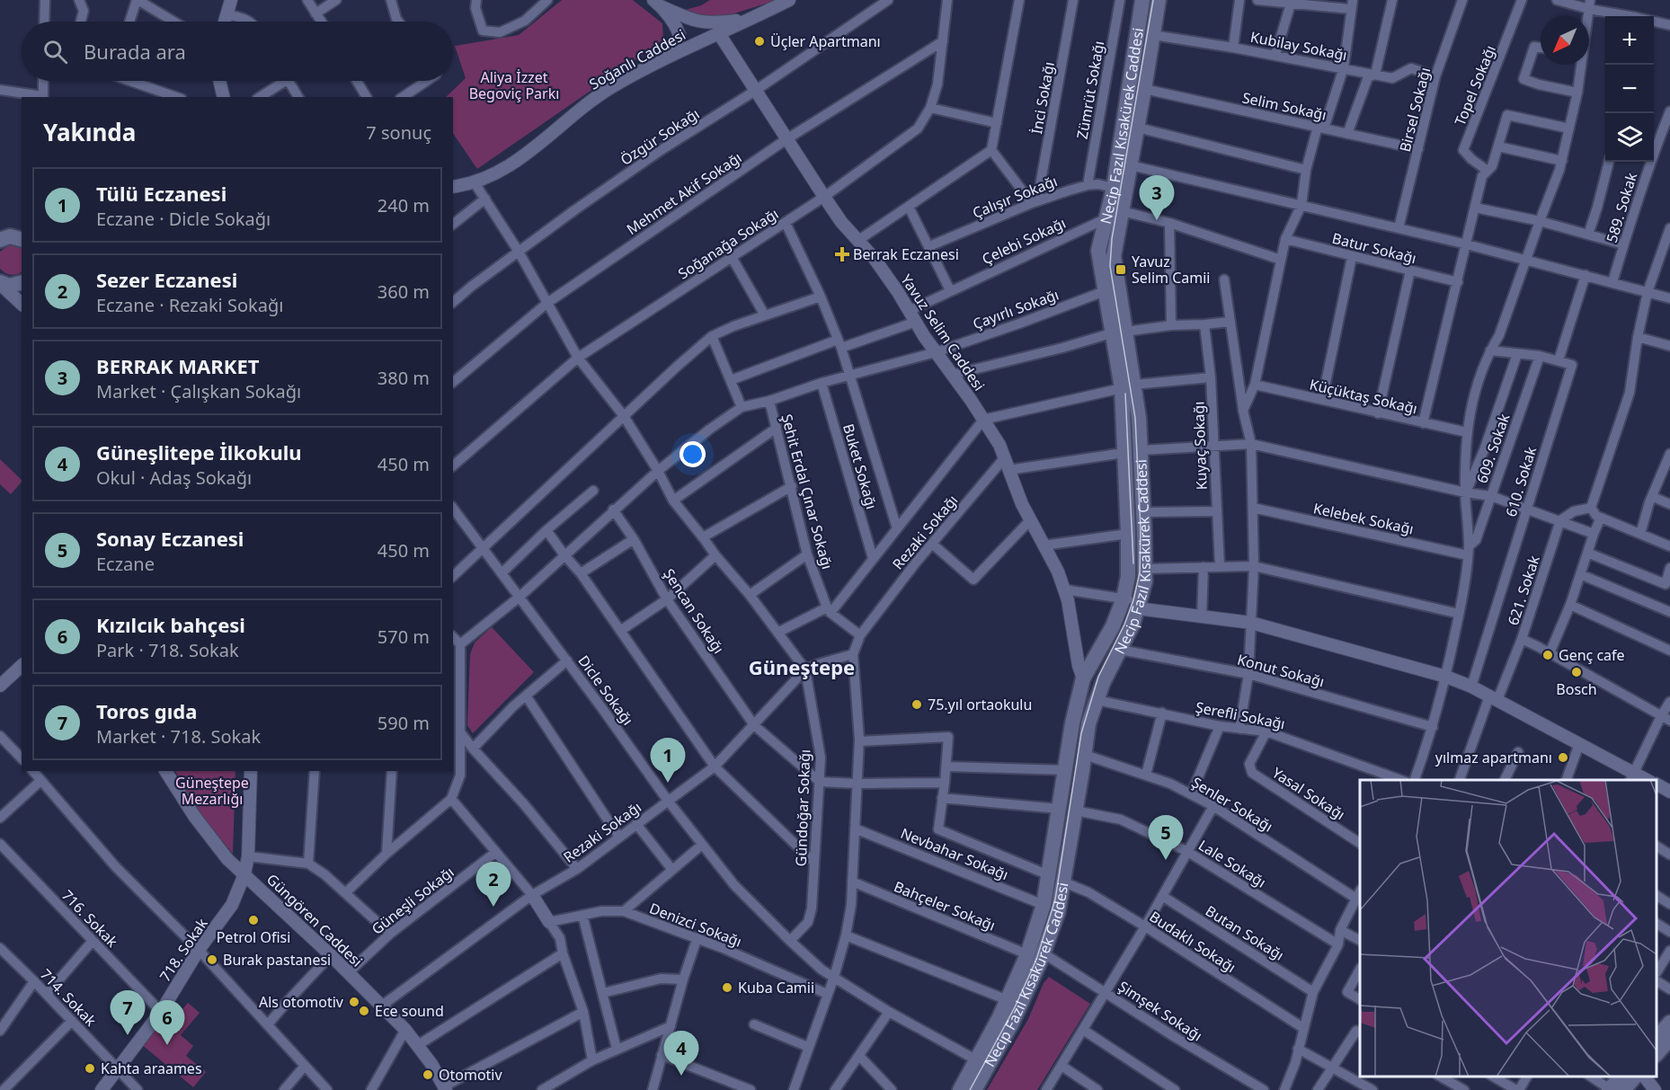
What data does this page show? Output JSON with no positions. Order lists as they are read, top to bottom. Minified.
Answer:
{"streets":{"main road":["Necip Fazıl Kısakürek Caddesi"],"street":["Kubilay Sokağı","Soğanlı Caddesi","Topel Sokağı","Zümrüt Sokağı","İnci Sokağı","Selim Sokağı","Birsel Sokağı","Özgür Sokağı","Mehmet Akif Sokağı","Çalışır Sokağı","589. Sokak","Çelebi Sokağı","Soğanağa Sokağı","Batur Sokağı","Çayırlı Sokağı","Yavuz Selim Caddesi","Küçüktaş Sokağı","Kuyaç Sokağı","609. Sokak","Buket Sokağı","610. Sokak","Şehit Erdal Çınar Sokağı","Kelebek Sokağı","Rezaki Sokağı","621. Sokak","Şencan Sokağı","Konut Sokağı","Dicle Sokağı","Şerefli Sokağı","Yasal Sokağı","Şenler Sokağı","Gündoğar Sokağı","Nevbahar Sokağı","Lale Sokağı","Güneşli Sokağı","Bahçeler Sokağı","716. Sokak","Güngören Caddesi","Denizci Sokağı","Butan Sokağı","Budaklı Sokağı","718. Sokak","714. Sokak","Şimşek Sokağı"]},"crossings":[["Kubilay Sokağı","Birsel Sokağı"],["Kubilay Sokağı","Necip Fazıl Kısakürek Caddesi"],["Soğanlı Caddesi","Yavuz Selim Caddesi"],["Zümrüt Sokağı","Çalışır Sokağı"],["İnci Sokağı","Çalışır Sokağı"],["Selim Sokağı","Birsel Sokağı"],["Selim Sokağı","Necip Fazıl Kısakürek Caddesi"],["Necip Fazıl Kısakürek Caddesi","Çalışır Sokağı"],["Necip Fazıl Kısakürek Caddesi","Çelebi Sokağı"],["Necip Fazıl Kısakürek Caddesi","Çayırlı Sokağı"],["Necip Fazıl Kısakürek Caddesi","Yavuz Selim Caddesi"],["Necip Fazıl Kısakürek Caddesi","Konut Sokağı"],["Necip Fazıl Kısakürek Caddesi","Dicle Sokağı"],["Necip Fazıl Kısakürek Caddesi","Şerefli Sokağı"],["Necip Fazıl Kısakürek Caddesi","Şenler Sokağı"],["Necip Fazıl Kısakürek Caddesi","Nevbahar Sokağı"],["Necip Fazıl Kısakürek Caddesi","Lale Sokağı"],["Necip Fazıl Kısakürek Caddesi","Bahçeler Sokağı"],["Necip Fazıl Kısakürek Caddesi","Budaklı Sokağı"],["Necip Fazıl Kısakürek Caddesi","Şimşek Sokağı"],["Özgür Sokağı","Yavuz Selim Caddesi"],["Mehmet Akif Sokağı","Soğanağa Sokağı"],["Mehmet Akif Sokağı","Yavuz Selim Caddesi"],["Çelebi Sokağı","Yavuz Selim Caddesi"],["Soğanağa Sokağı","Yavuz Selim Caddesi"],["Çayırlı Sokağı","Yavuz Selim Caddesi"],["Çayırlı Sokağı","Buket Sokağı"],["Çayırlı Sokağı","Şehit Erdal Çınar Sokağı"],["Yavuz Selim Caddesi","Rezaki Sokağı"],["609. Sokak","Kelebek Sokağı"],["Rezaki Sokağı","Şencan Sokağı"],["Rezaki Sokağı","Dicle Sokağı"],["Rezaki Sokağı","Gündoğar Sokağı"],["Rezaki Sokağı","Nevbahar Sokağı"],["Rezaki Sokağı","Bahçeler Sokağı"],["Rezaki Sokağı","Güngören Caddesi"],["Rezaki Sokağı","Denizci Sokağı"],["Şencan Sokağı","Gündoğar Sokağı"],["Dicle Sokağı","Gündoğar Sokağı"],["Şerefli Sokağı","Yasal Sokağı"],["Güneşli Sokağı","Güngören Caddesi"],["716. Sokak","718. Sokak"],["Güngören Caddesi","718. Sokak"],["718. Sokak","714. Sokak"]],"districts":["Güneştepe"],"parks":["Aliya İzzet Begoviç Parkı","Güneştepe Mezarlığı"],"places":{"other":["Üçler Apartmanı","Genç cafe","Bosch","75.yıl ortaokulu","yılmaz apartmanı","Petrol Ofisi","Burak pastanesi","Kuba Camii","Als otomotiv","Ece sound","Kahta araames","Otomotiv"],"health":["Berrak Eczanesi"],"transit":["Yavuz Selim Camii"]},"north":"bottom left","page":{"map_buttons":["+","−"],"search":"Burada ara","heading":["Yakında","7 sonuç"],"list":[{"mark":"1","name":"Tülü Eczanesi","note":"Eczane · Dicle Sokağı","value":"240 m"},{"mark":"2","name":"Sezer Eczanesi","note":"Eczane · Rezaki Sokağı","value":"360 m"},{"mark":"3","name":"BERRAK MARKET","note":"Market · Çalışkan Sokağı","value":"380 m"},{"mark":"4","name":"Güneşlitepe İlkokulu","note":"Okul · Adaş Sokağı","value":"450 m"},{"mark":"5","name":"Sonay Eczanesi","note":"Eczane","value":"450 m"},{"mark":"6","name":"Kızılcık bahçesi","note":"Park · 718. Sokak","value":"570 m"},{"mark":"7","name":"Toros gıda","note":"Market · 718. Sokak","value":"590 m"}],"pins":["3","1","5","2","7","6","4"]}}
